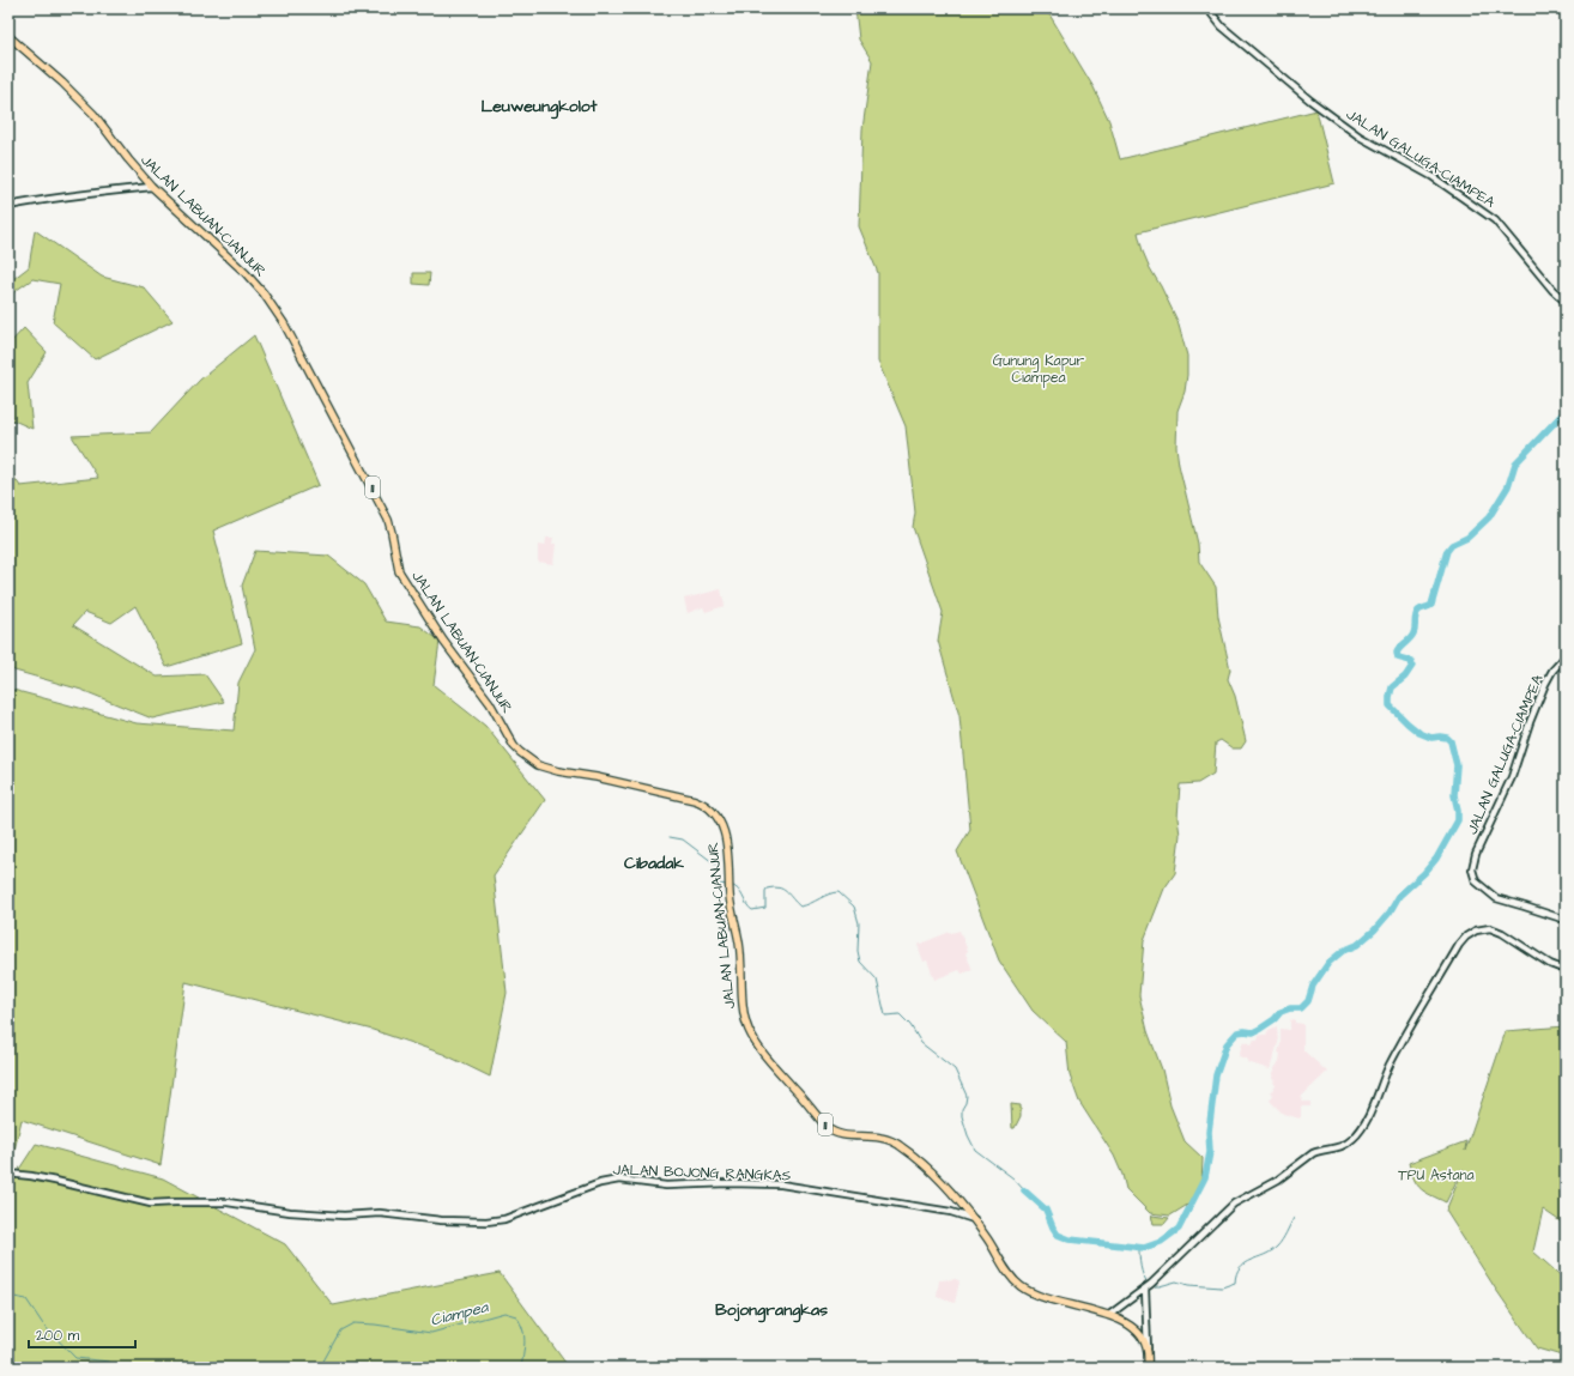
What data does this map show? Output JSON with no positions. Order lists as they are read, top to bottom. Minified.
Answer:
{"streets":{"highway":["JALAN LABUAN-CIANJUR","11"],"main road":["JALAN GALUGA–CIAMPEA","JALAN BOJONG RANGKAS"]},"crossings":[["JALAN LABUAN-CIANJUR","11"],["JALAN LABUAN-CIANJUR","JALAN BOJONG RANGKAS"]],"districts":["Leuweungkolot","Cibadak","Bojongrangkas"],"water":["Ciampea"],"parks":["Gunung Kapur Ciampea","TPU Astana"],"scale_bar":"200 m"}
